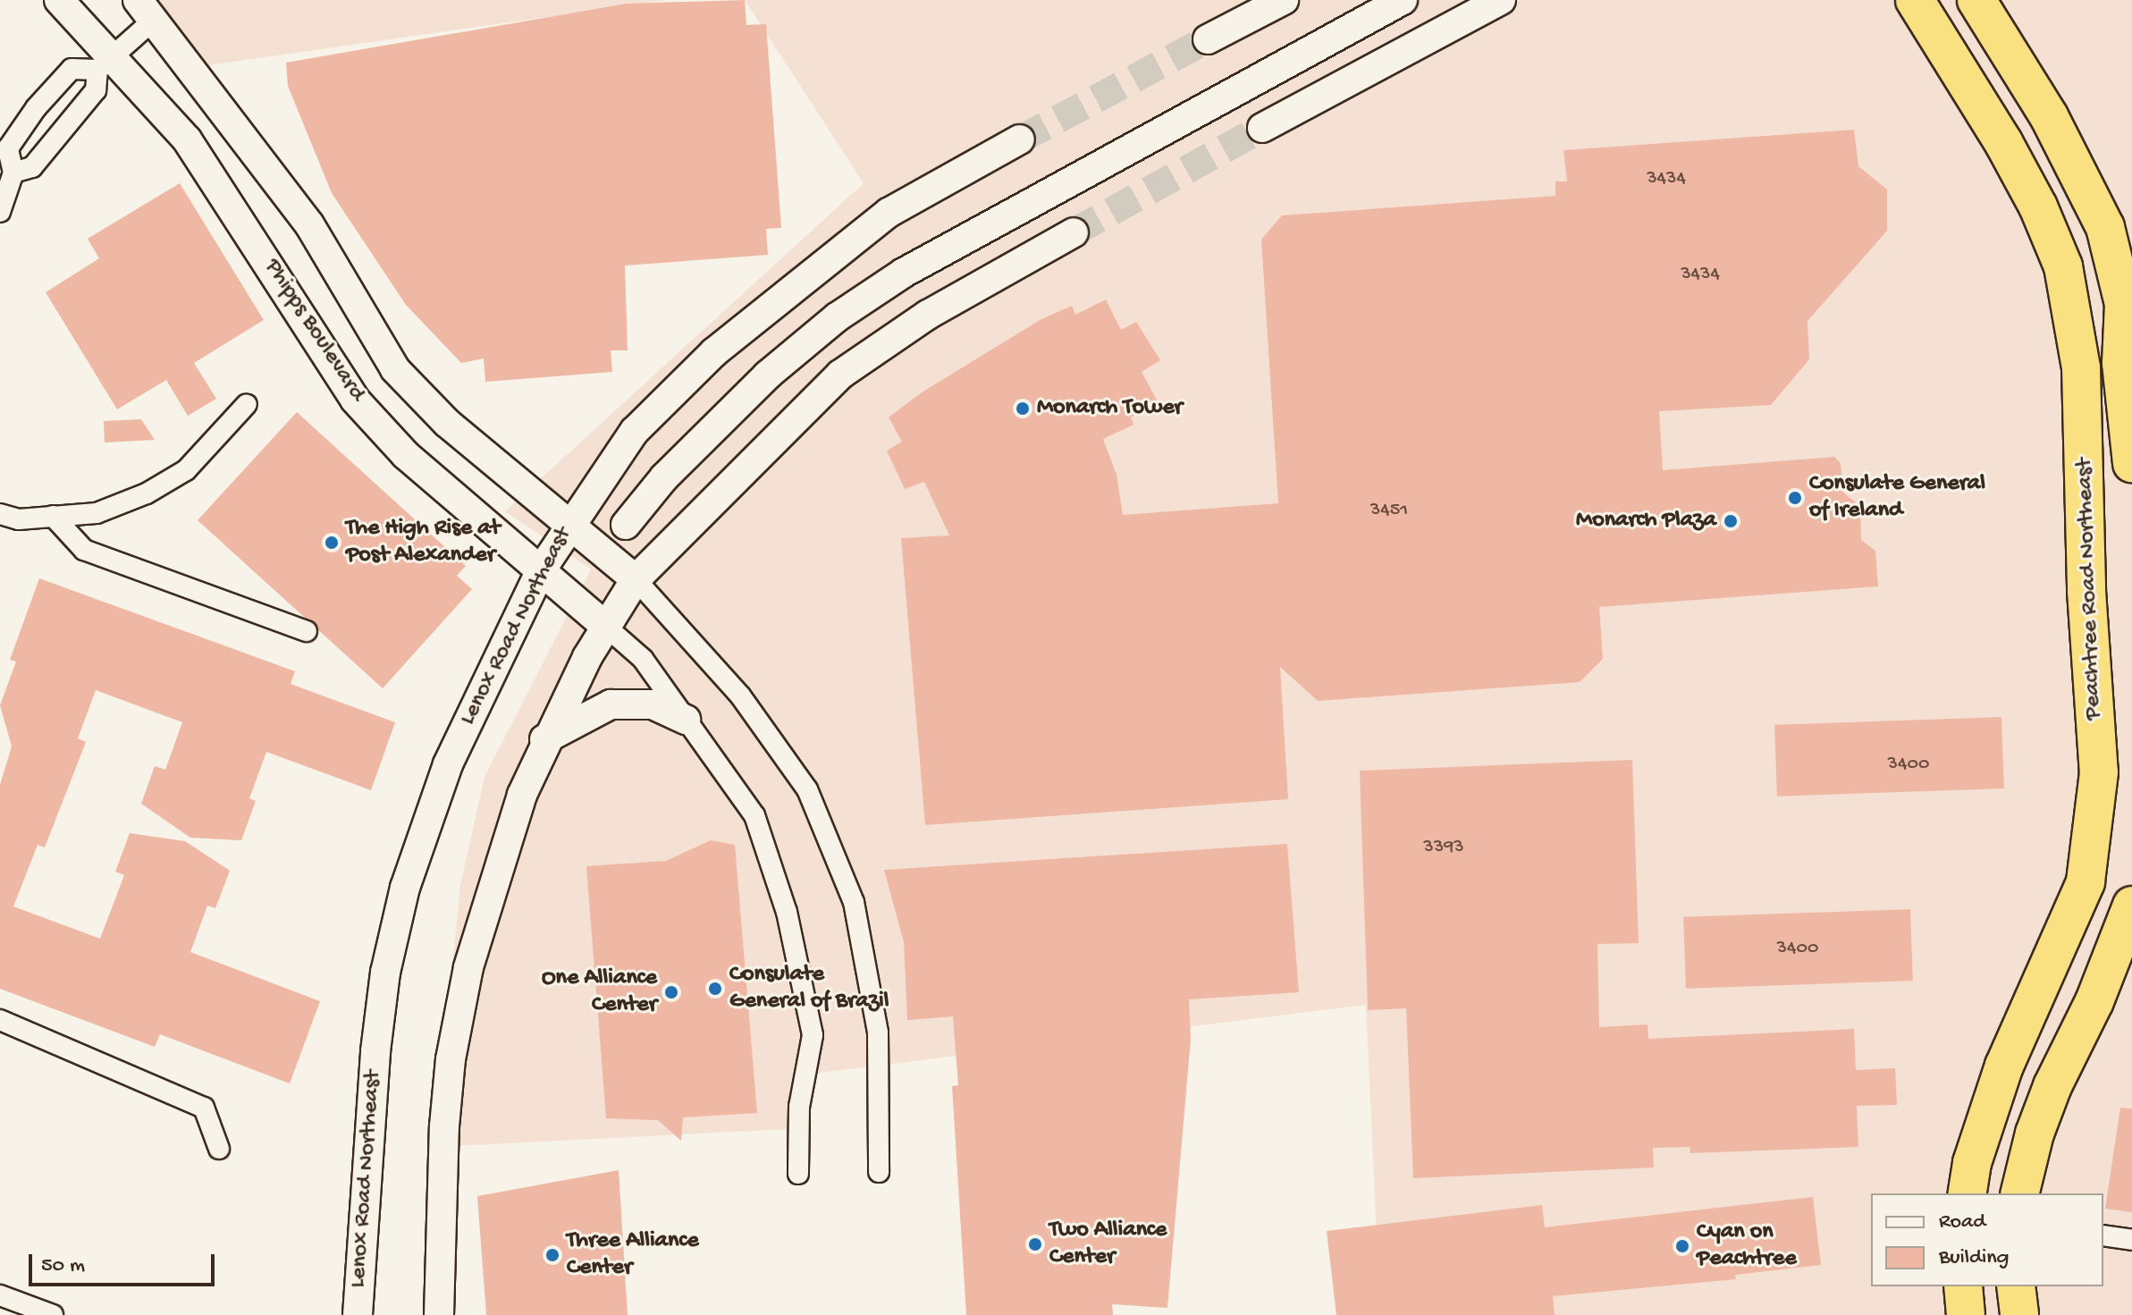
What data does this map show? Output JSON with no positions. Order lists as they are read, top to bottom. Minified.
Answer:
{"streets":{"highway":["Peachtree Road Northeast"],"main road":["Phipps Boulevard","Lenox Road Northeast"]},"crossings":[["Phipps Boulevard","Lenox Road Northeast"]],"places":["Monarch Tower","Consulate General of Ireland","Monarch Plaza","The High Rise at Post Alexander","Consulate General of Brazil","One Alliance Center","Two Alliance Center","Cyan on Peachtree","Three Alliance Center"],"house_numbers":["3434","3434","3451","3400","3393","3400"],"legend":["Road","Building"],"scale_bar":"50 m"}
